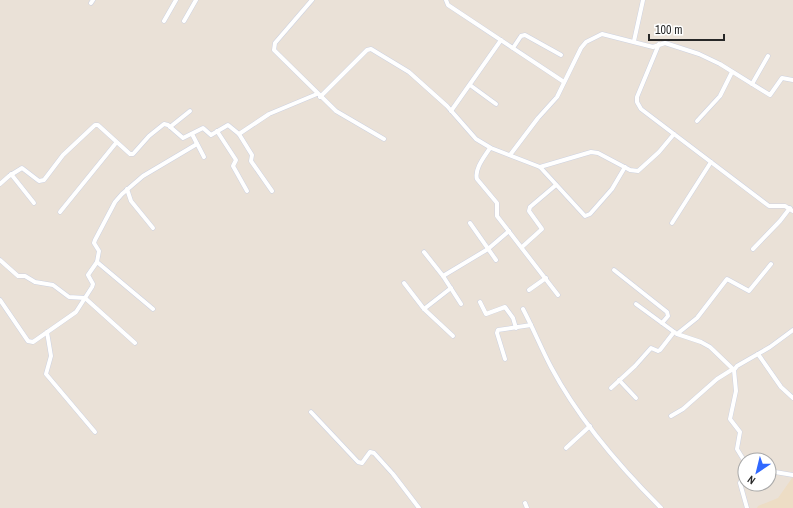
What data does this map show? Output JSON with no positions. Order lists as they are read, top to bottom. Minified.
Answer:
{"scale_bar":"100 m","north":"bottom left"}
